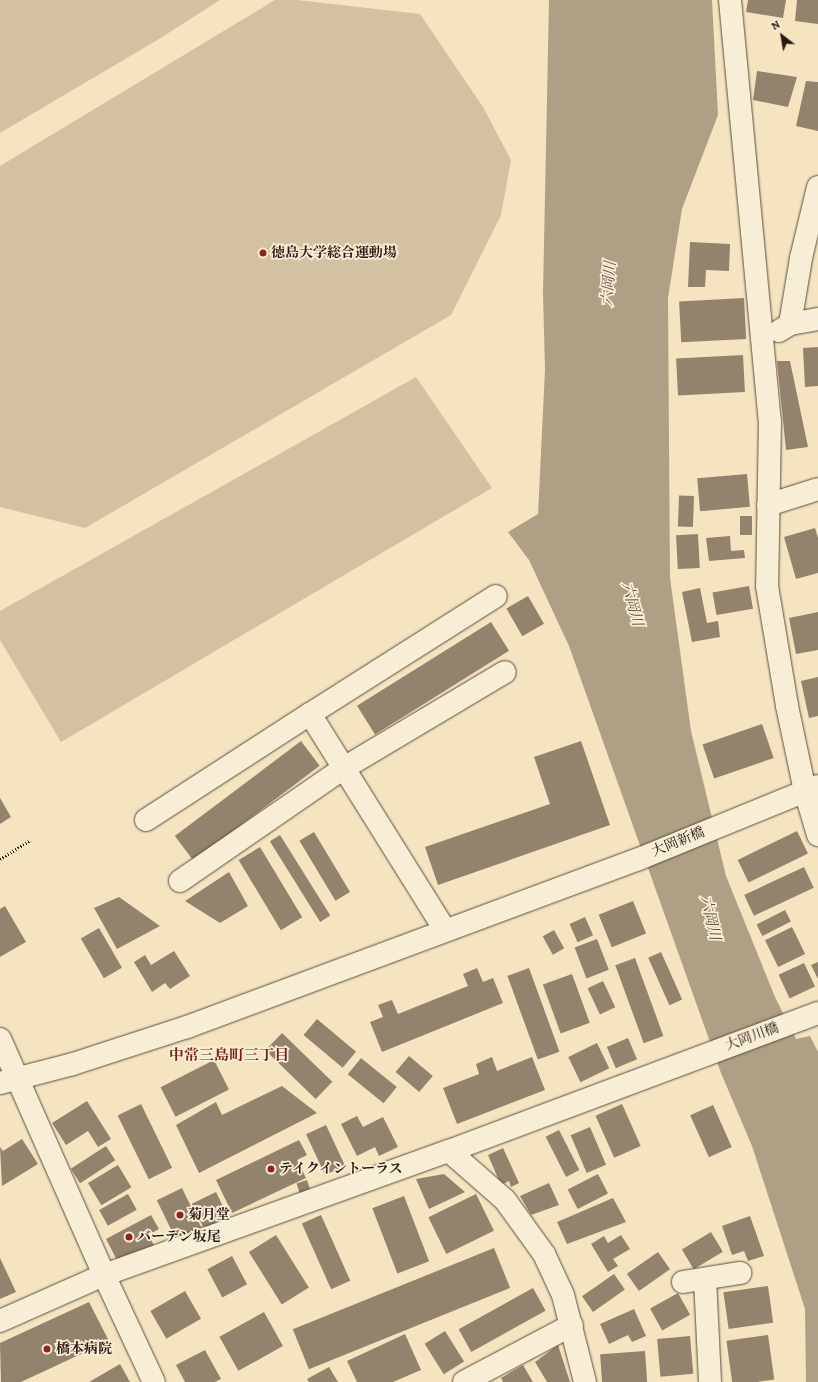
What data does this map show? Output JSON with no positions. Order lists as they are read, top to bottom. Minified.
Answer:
{"streets":{"street":["大岡新橋","大岡川橋"]},"districts":["中常三島町三丁目"],"water":["六岡川"],"places":["徳島大学総合運動場","テイクイントーラス","菊月堂","バーデン坂尾","橋本病院"],"north":"top left"}
